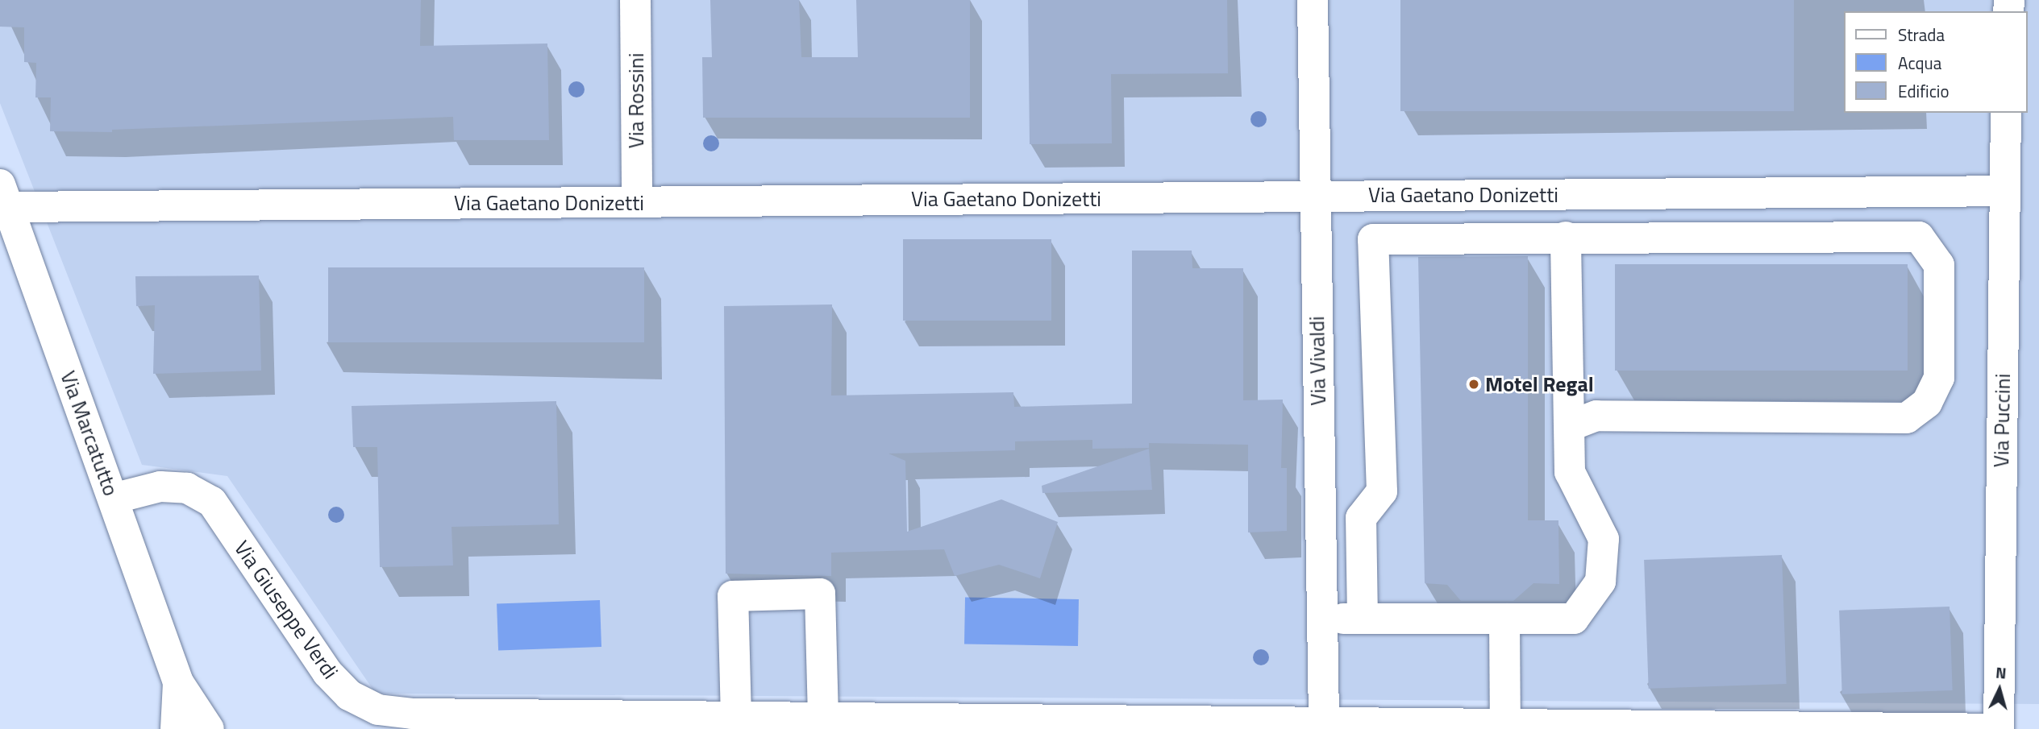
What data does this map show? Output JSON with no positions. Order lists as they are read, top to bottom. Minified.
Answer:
{"streets":{"street":["Via Rossini","Via Gaetano Donizetti","Via Vivaldi","Via Puccini","Via Marcatutto","Via Giuseppe Verdi"]},"crossings":[["Via Rossini","Via Gaetano Donizetti"],["Via Gaetano Donizetti","Via Vivaldi"],["Via Gaetano Donizetti","Via Puccini"],["Via Gaetano Donizetti","Via Marcatutto"],["Via Vivaldi","Via Giuseppe Verdi"],["Via Puccini","Via Giuseppe Verdi"],["Via Marcatutto","Via Giuseppe Verdi"]],"places":["Motel Regal"],"legend":["Strada","Acqua","Edificio"],"north":"top"}
